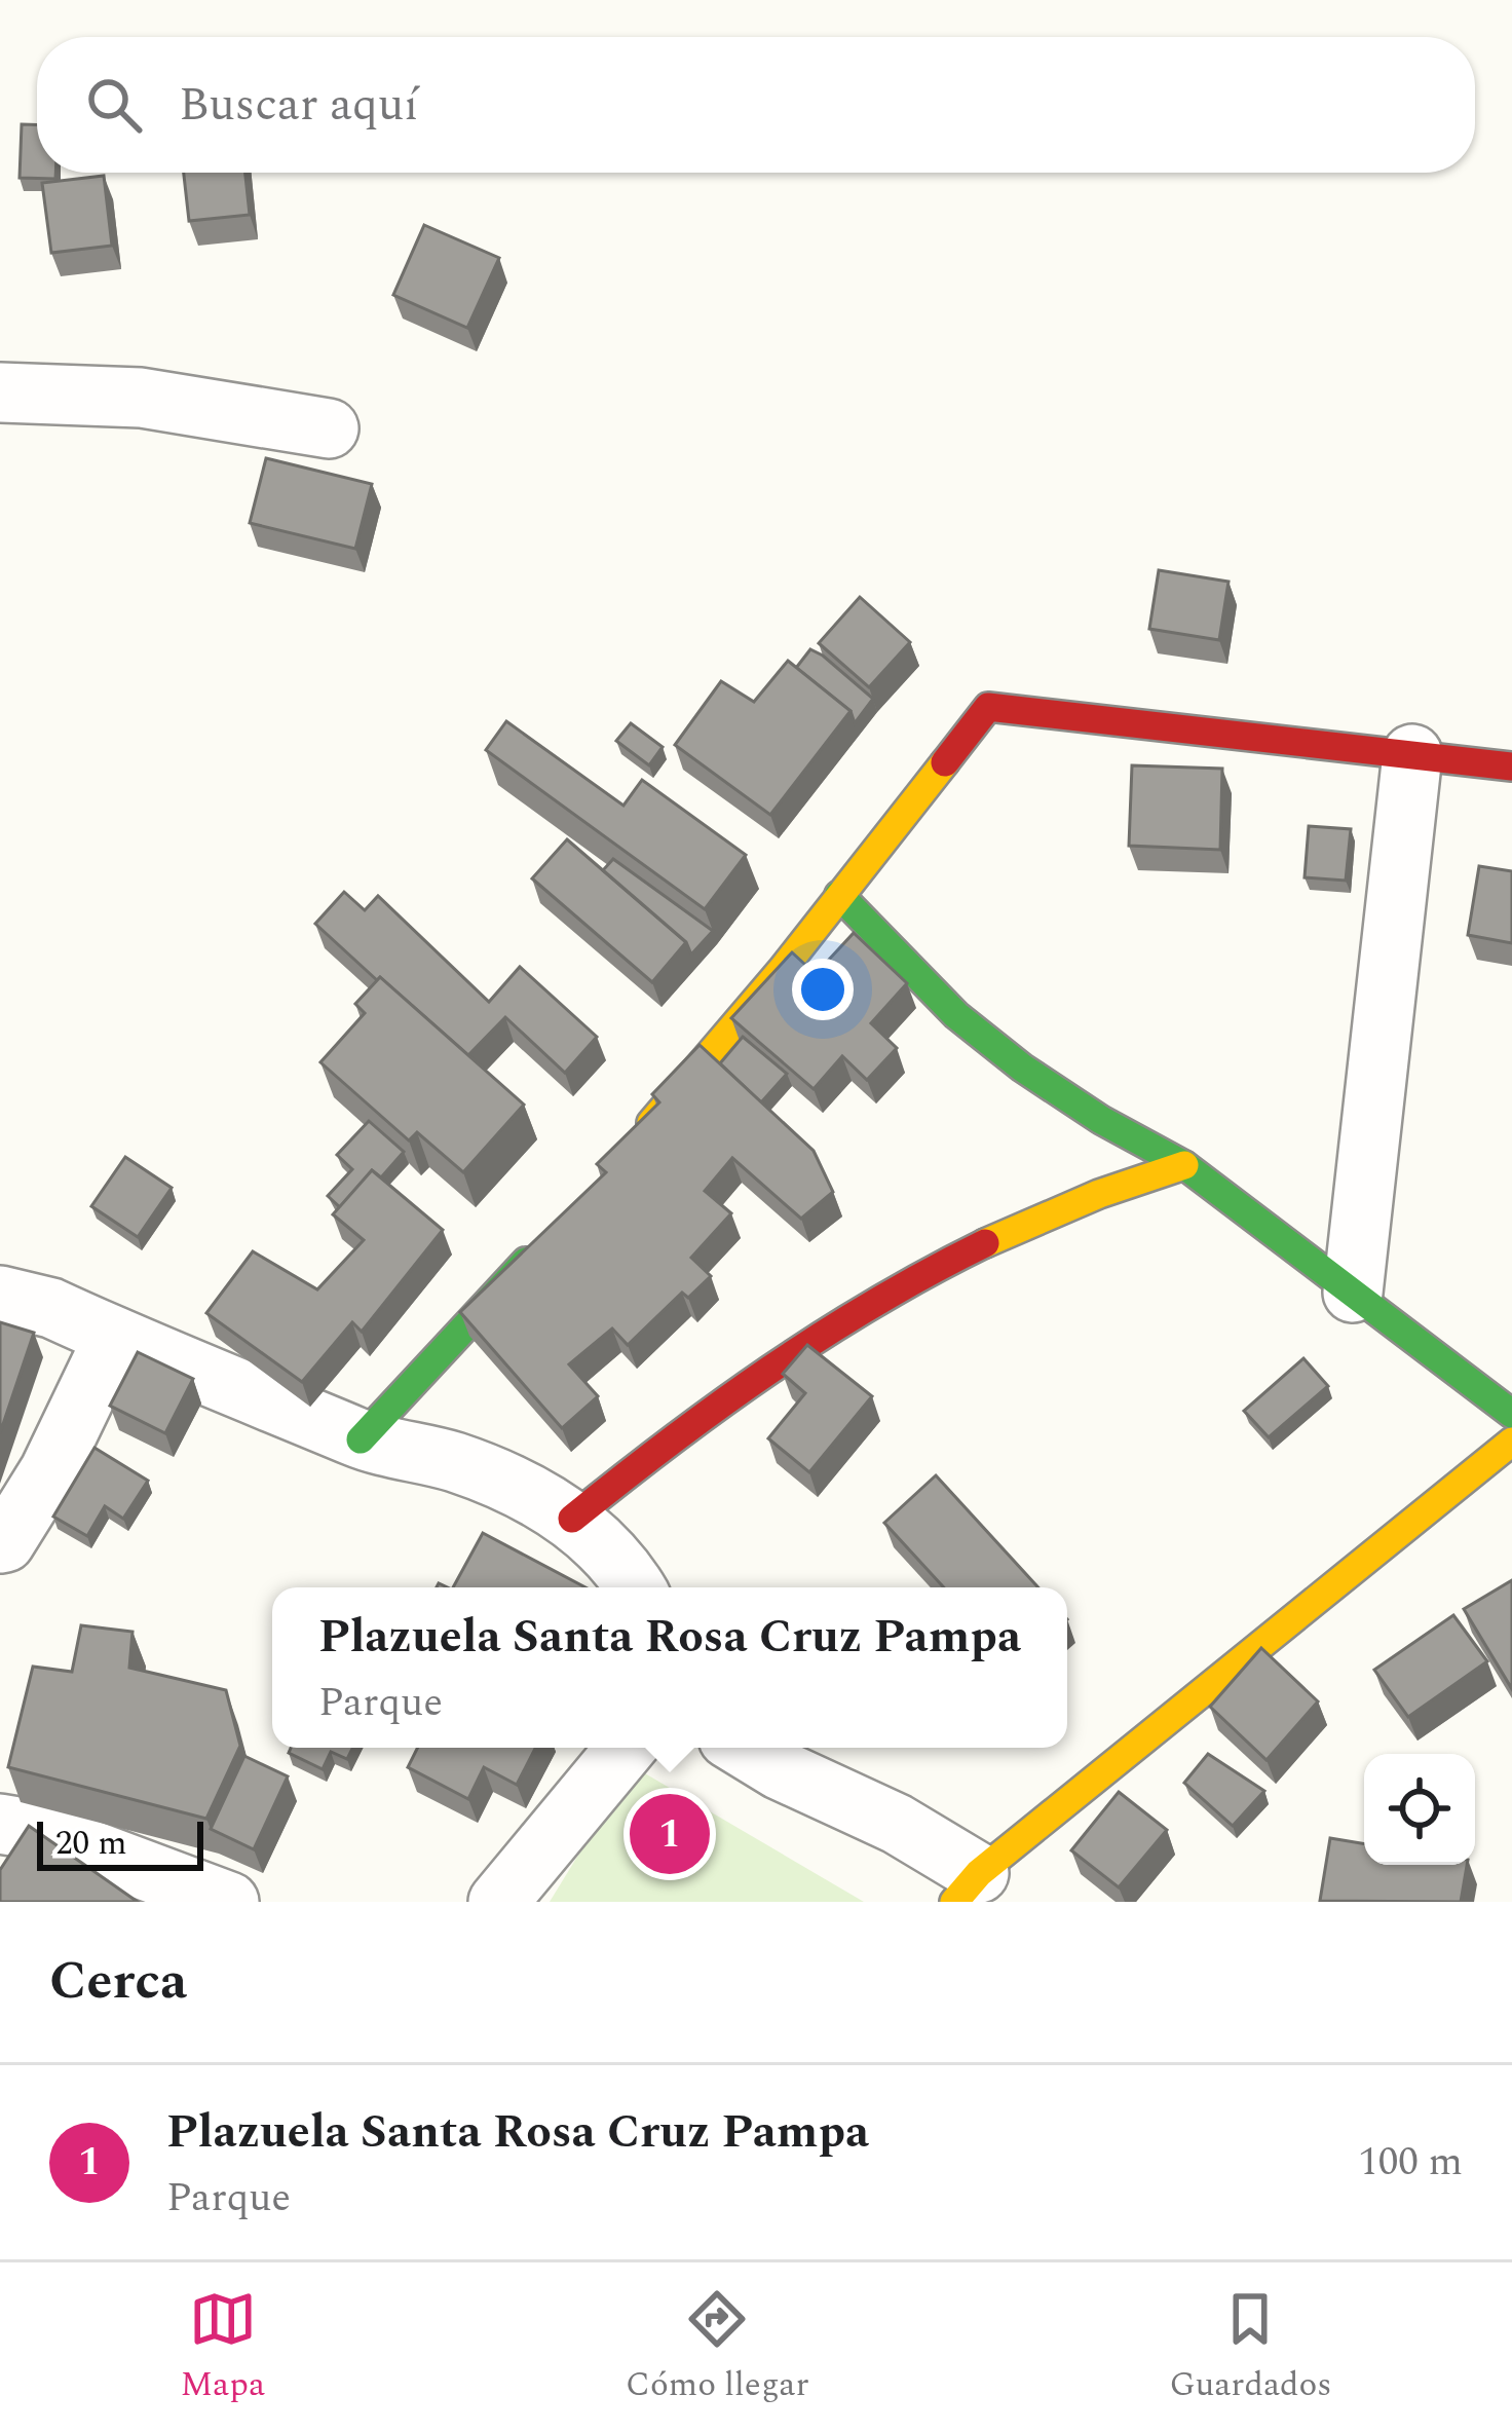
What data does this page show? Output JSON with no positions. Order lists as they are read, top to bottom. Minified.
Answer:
{"scale_bar":"20 m","page":{"search":"Buscar aquí","popup":["Plazuela Santa Rosa Cruz Pampa","Parque"],"pins":"1","scale":"20 m","heading":"Cerca","list":[{"mark":"1","name":"Plazuela Santa Rosa Cruz Pampa","note":"Parque","value":"100 m"}],"nav":["Mapa","Cómo llegar","Guardados"]}}
